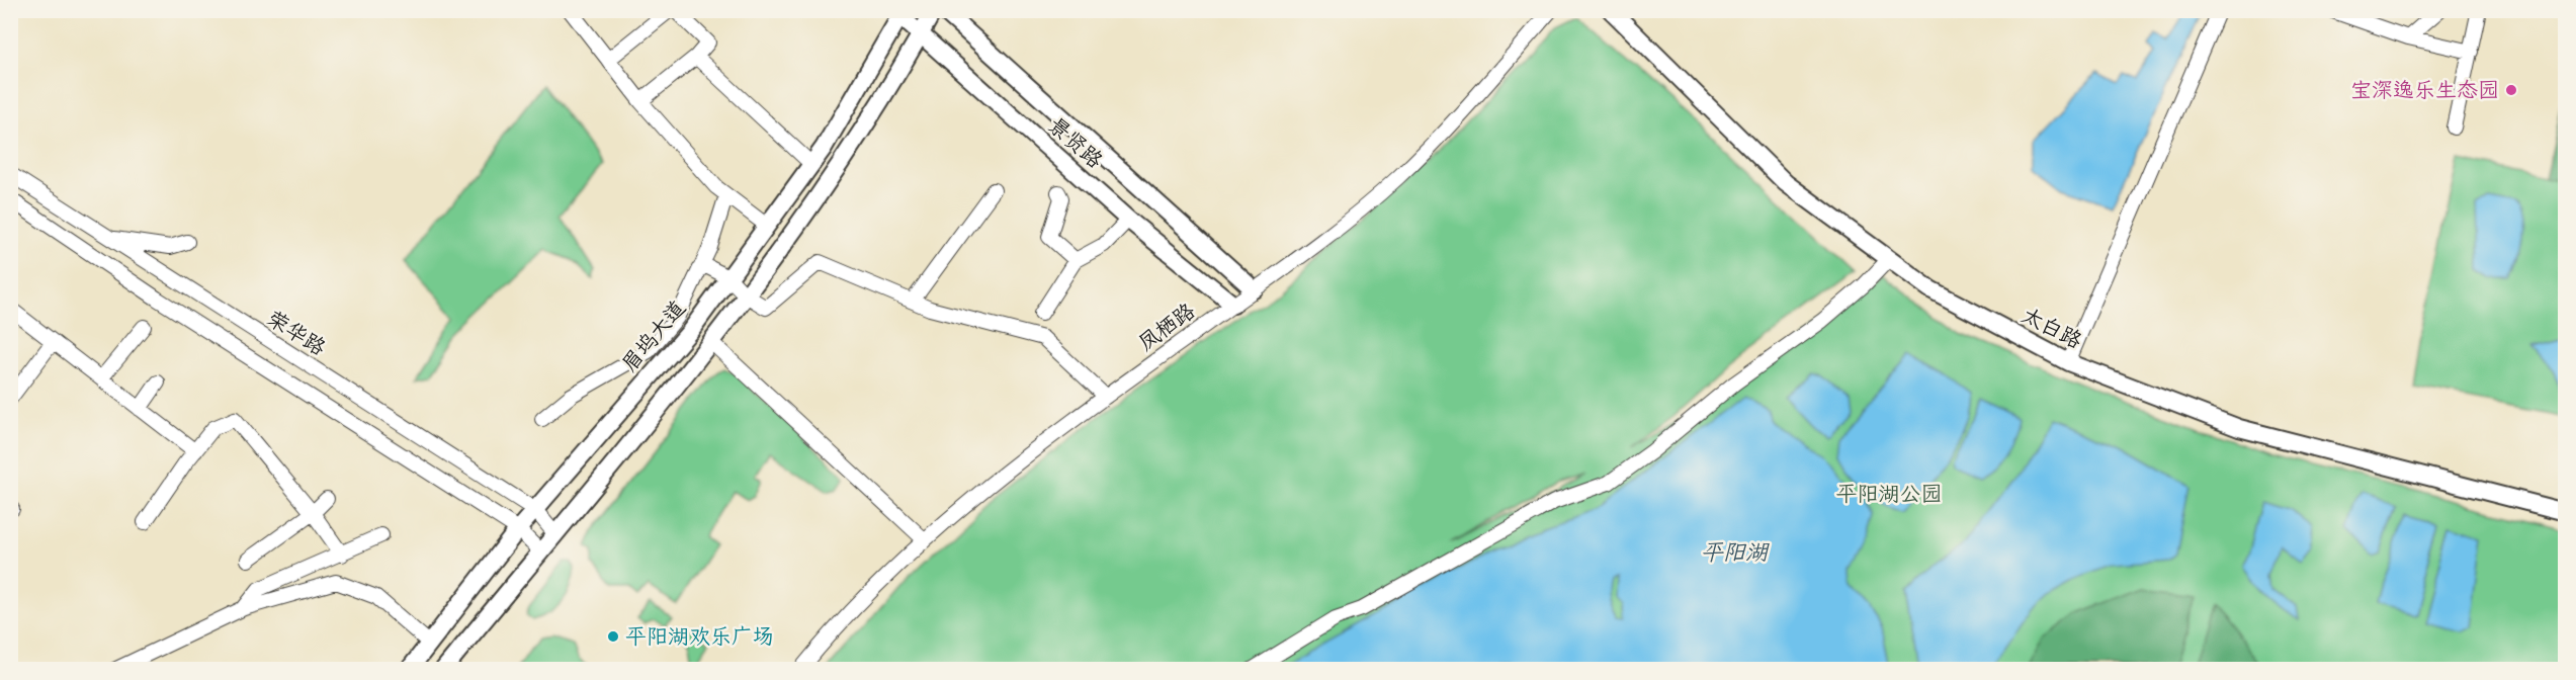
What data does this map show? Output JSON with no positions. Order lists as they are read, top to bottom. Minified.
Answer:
{"streets":{"main road":["景贤路","太白路","眉坞大道"],"street":["凤栖路","荣华路"]},"crossings":[["景贤路","凤栖路"],["景贤路","眉坞大道"],["荣华路","眉坞大道"]],"water":["平阳湖"],"parks":["平阳湖公园"],"places":["宝深逸乐生态园","平阳湖欢乐广场"]}
